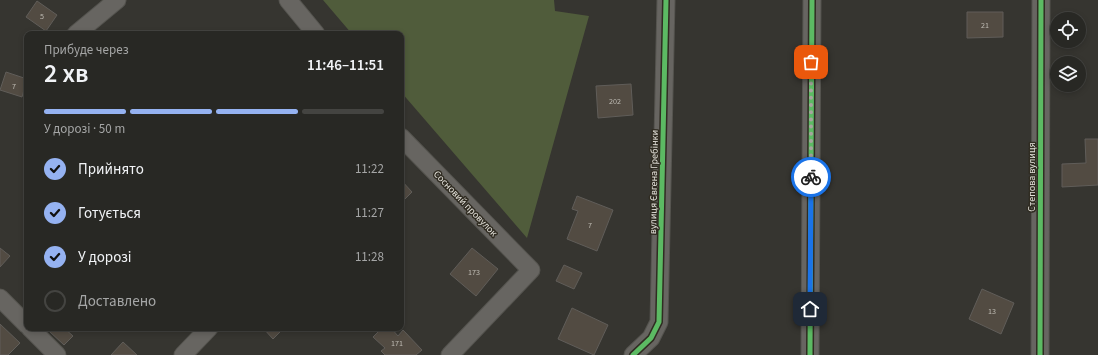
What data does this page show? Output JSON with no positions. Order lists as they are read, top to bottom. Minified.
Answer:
{"streets":{"street":["Степова вулиця","вулиця Євгена Гребінки","Сосновий провулок"]},"house_numbers":["5","21","7","202","7","173","13","171"],"page":{"heading":["2 хв","Прибуде через","11:46–11:51"],"bar":"У дорозі · 50 m","list":[["Прийнято","11:22"],["Готується","11:27"],["У дорозі","11:28"],"Доставлено"]}}
